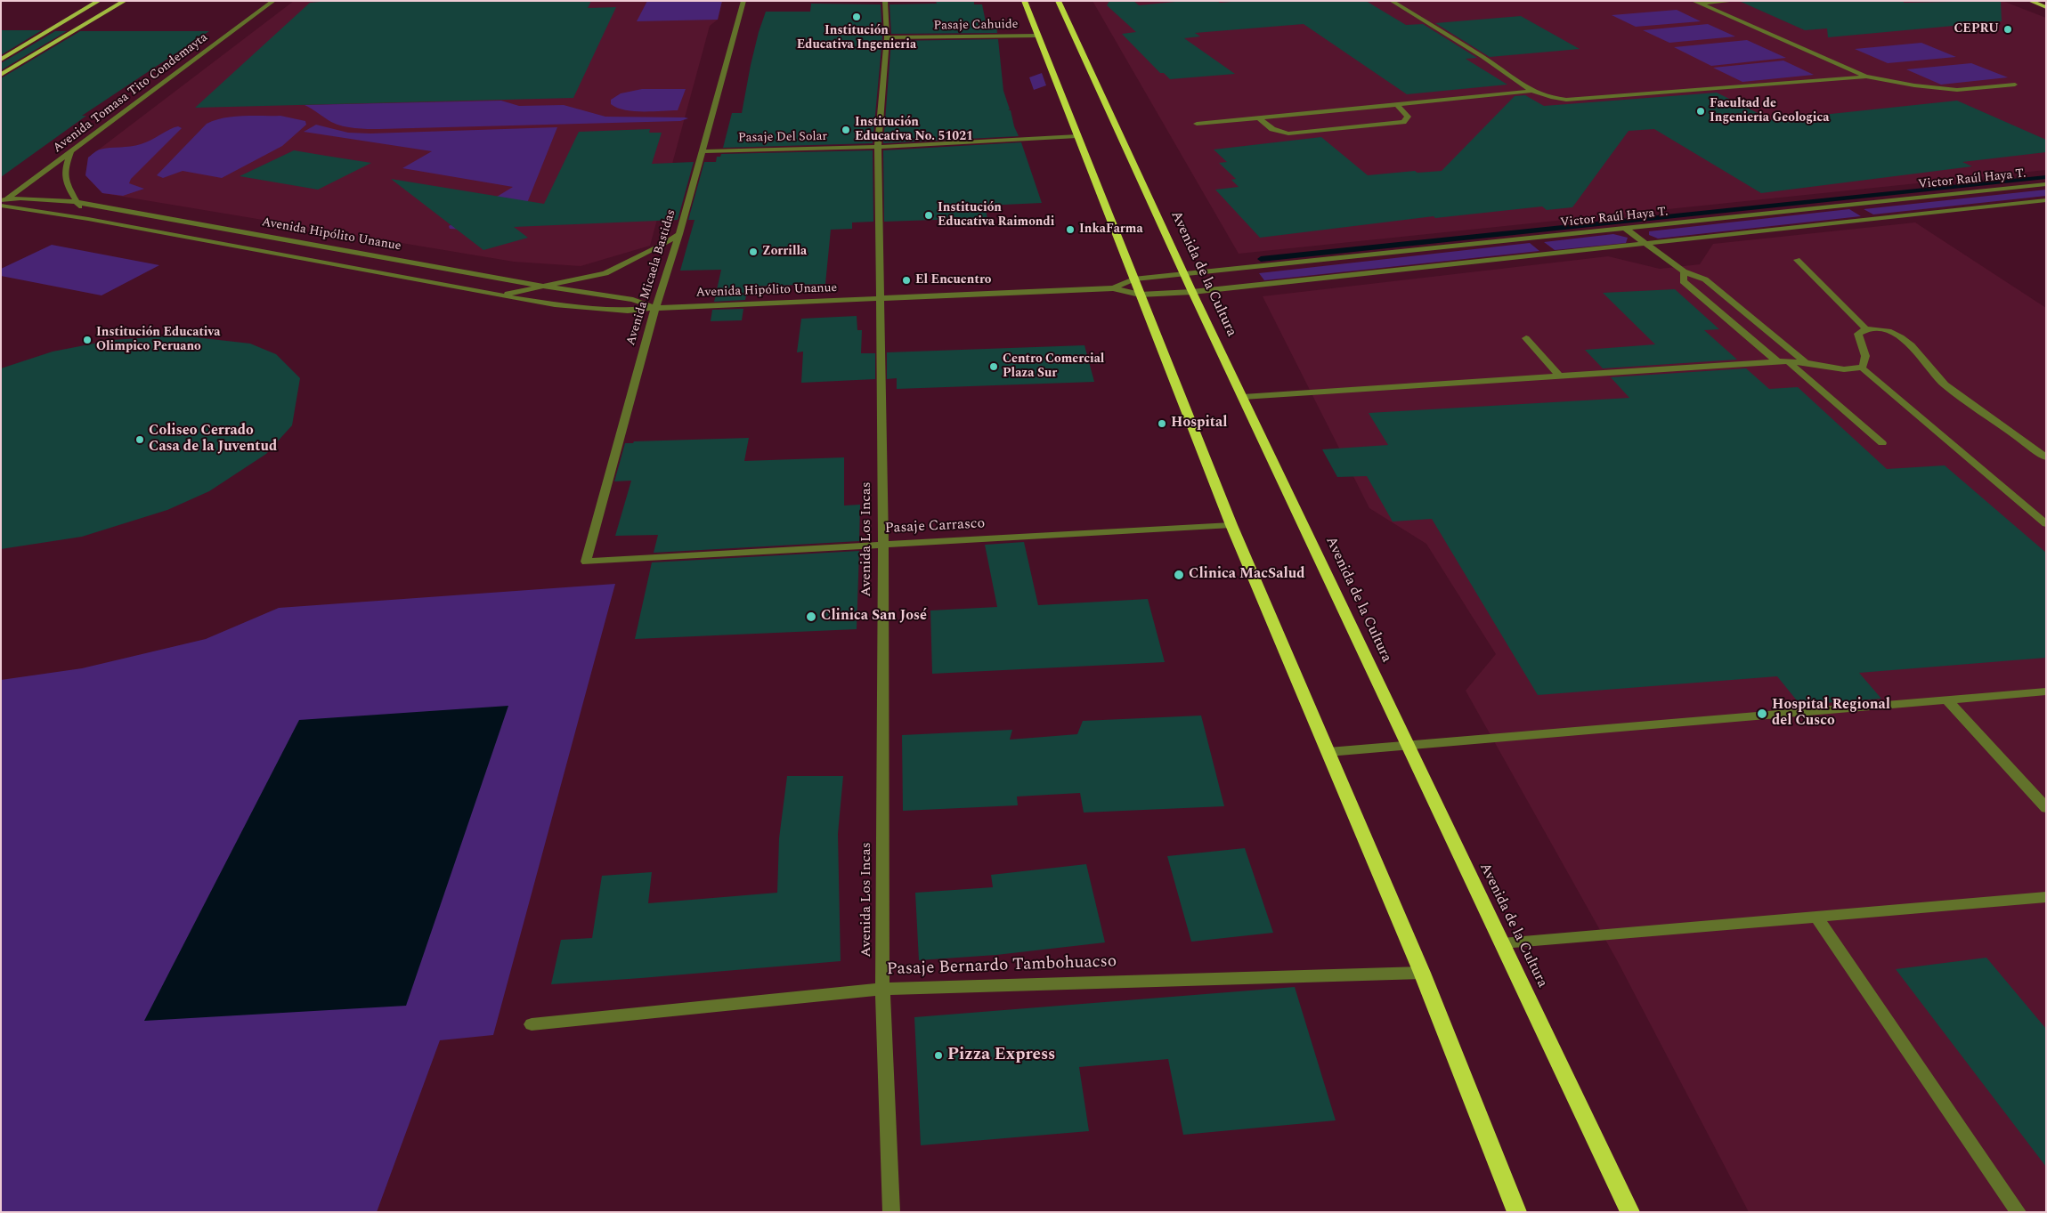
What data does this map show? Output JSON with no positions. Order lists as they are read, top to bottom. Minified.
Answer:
{"streets":{"highway":["Avenida de la Cultura"],"street":["Pasaje Cahuide","Avenida Tomasa Tito Condemayta","Pasaje Del Solar","Victor Raúl Haya T.","Avenida Hipólito Unanue","Avenida Micaela Bastidas","Pasaje Carrasco","Avenida Los Incas","Pasaje Bernardo Tambohuacso"]},"crossings":[["Pasaje Cahuide","Avenida Los Incas"],["Avenida Tomasa Tito Condemayta","Avenida Hipólito Unanue"],["Pasaje Del Solar","Avenida Micaela Bastidas"],["Pasaje Del Solar","Avenida Los Incas"],["Victor Raúl Haya T.","Avenida Hipólito Unanue"],["Victor Raúl Haya T.","Avenida de la Cultura"],["Avenida Hipólito Unanue","Avenida Micaela Bastidas"],["Avenida Hipólito Unanue","Avenida Los Incas"],["Avenida Micaela Bastidas","Pasaje Carrasco"],["Pasaje Carrasco","Avenida Los Incas"],["Avenida Los Incas","Pasaje Bernardo Tambohuacso"]],"places":["Institución Educativa Ingenieria","CEPRU","Facultad de Ingenieria Geologica","Institución Educativa No. 51021","Institución Educativa Raimondi","InkaFarma","Zorrilla","El Encuentro","Institución Educativa Olimpico Peruano","Centro Comercial Plaza Sur","Hospital","Coliseo Cerrado Casa de la Juventud","Clinica MacSalud","Clinica San José","Hospital Regional del Cusco","Pizza Express"]}
